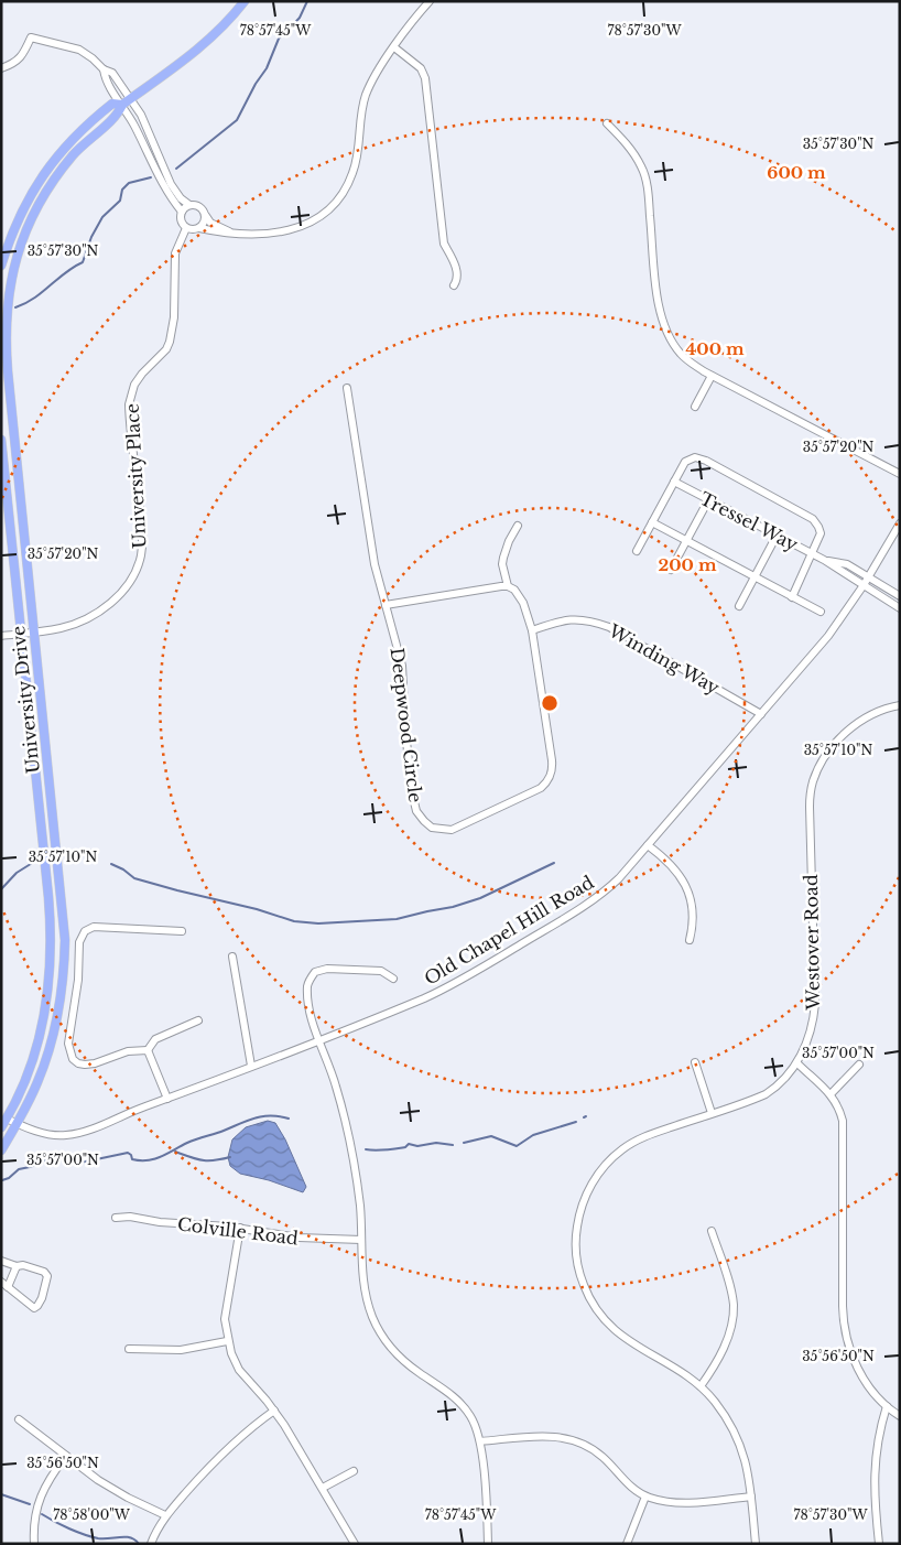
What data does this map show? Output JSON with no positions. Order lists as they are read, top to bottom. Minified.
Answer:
{"streets":{"main road":["University Drive"],"street":["University Place","Tressel Way","Winding Way","Deepwood Circle","Old Chapel Hill Road","Westover Road","Colville Road"]},"crossings":[["University Place","University Drive"],["Tressel Way","Old Chapel Hill Road"],["Winding Way","Deepwood Circle"],["Winding Way","Old Chapel Hill Road"],["University Drive","Old Chapel Hill Road"]],"coordinates":["78°57'45\"W","78°57'30\"W","35°57'30\"N","35°57'20\"N","35°57'10\"N","35°57'00\"N","35°56'50\"N","78°58'00\"W"],"rings":["600 m","400 m","200 m"]}
